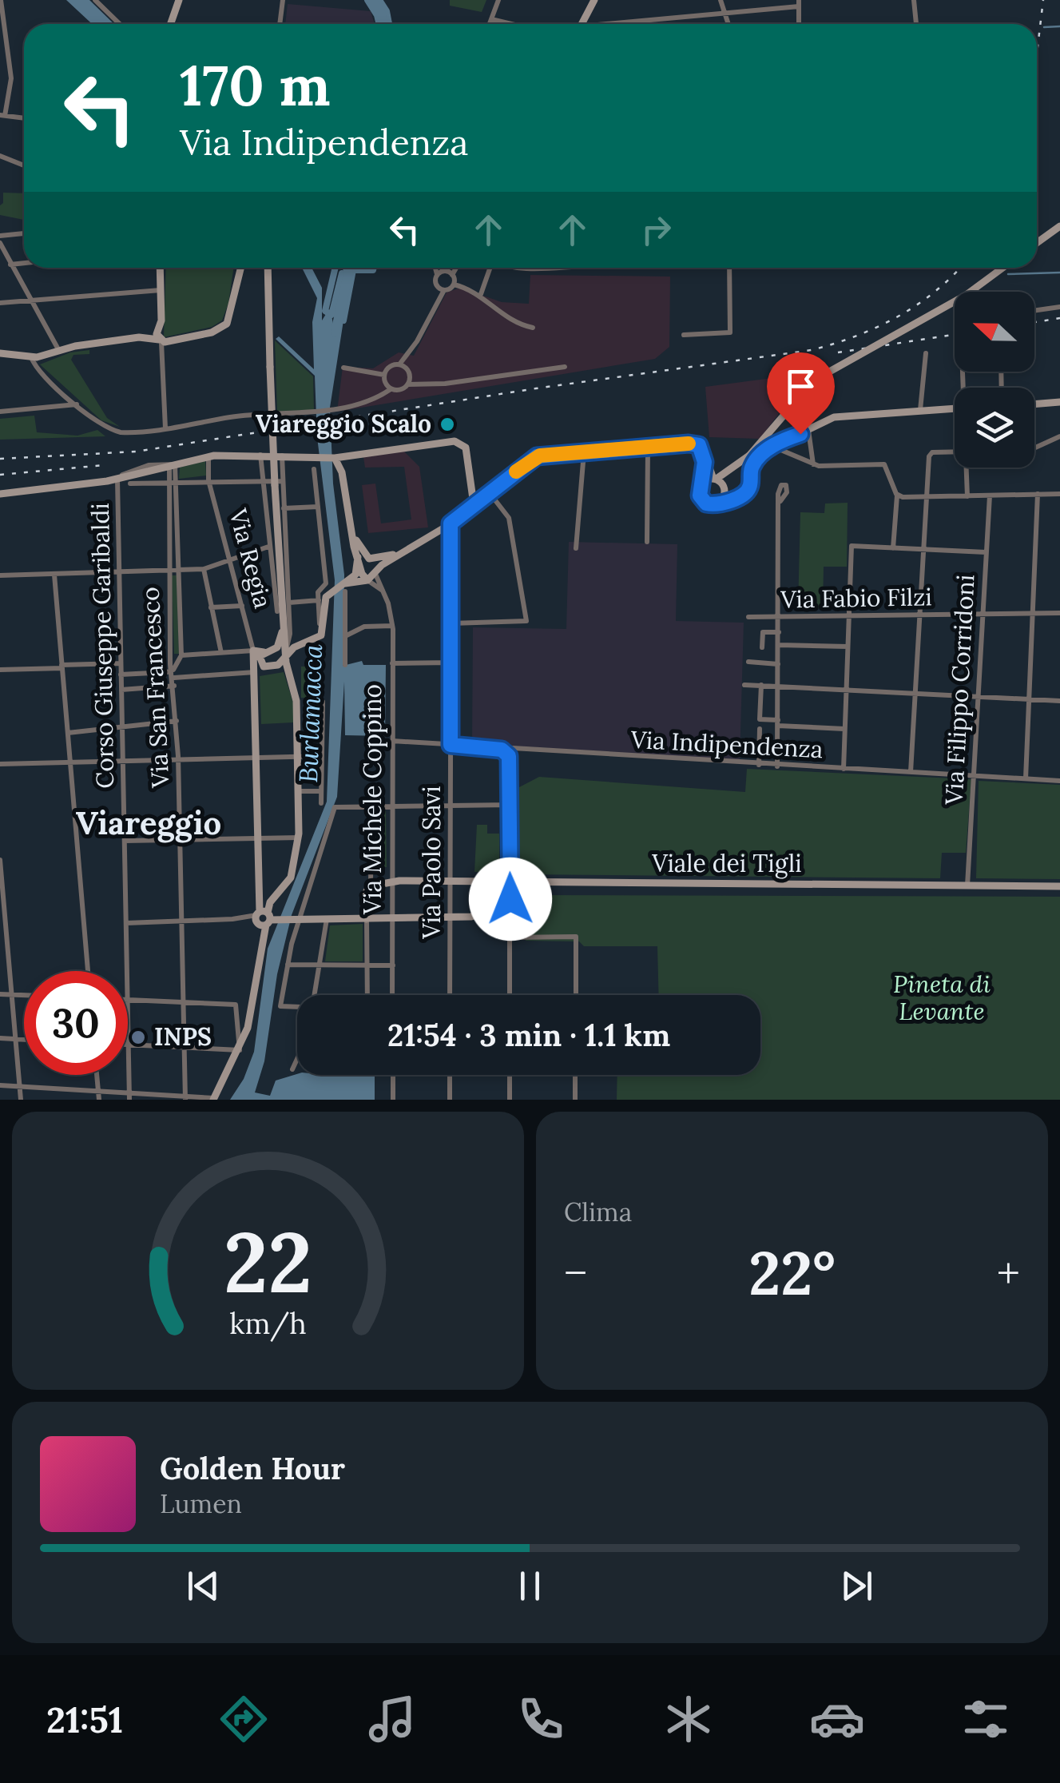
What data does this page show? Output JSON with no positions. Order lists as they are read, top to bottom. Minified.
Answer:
{"streets":{"street":["Via Regia","Via Fabio Filzi","Corso Giuseppe Garibaldi","Via San Francesco","Via Filippo Corridoni","Via Indipendenza","Via Michele Coppino","Via Paolo Savi","Viale dei Tigli"]},"crossings":[["Via Fabio Filzi","Via Filippo Corridoni"],["Via Filippo Corridoni","Via Indipendenza"],["Via Filippo Corridoni","Viale dei Tigli"],["Via Indipendenza","Via Michele Coppino"],["Via Indipendenza","Via Paolo Savi"],["Via Michele Coppino","Viale dei Tigli"],["Via Paolo Savi","Viale dei Tigli"]],"districts":["Viareggio"],"water":["Burlamacca"],"parks":["Pineta di Levante"],"places":["Viareggio Scalo","INPS"],"north":"left","page":{"turn":["170 m","Via Indipendenza"],"limit":"30","trip":"21:54 · 3 min · 1.1 km","tile":"Clima","heat":["−","22°","+"],"song":["Golden Hour","Lumen"],"tabs":"21:51","gauge":["22","km/h"]}}
